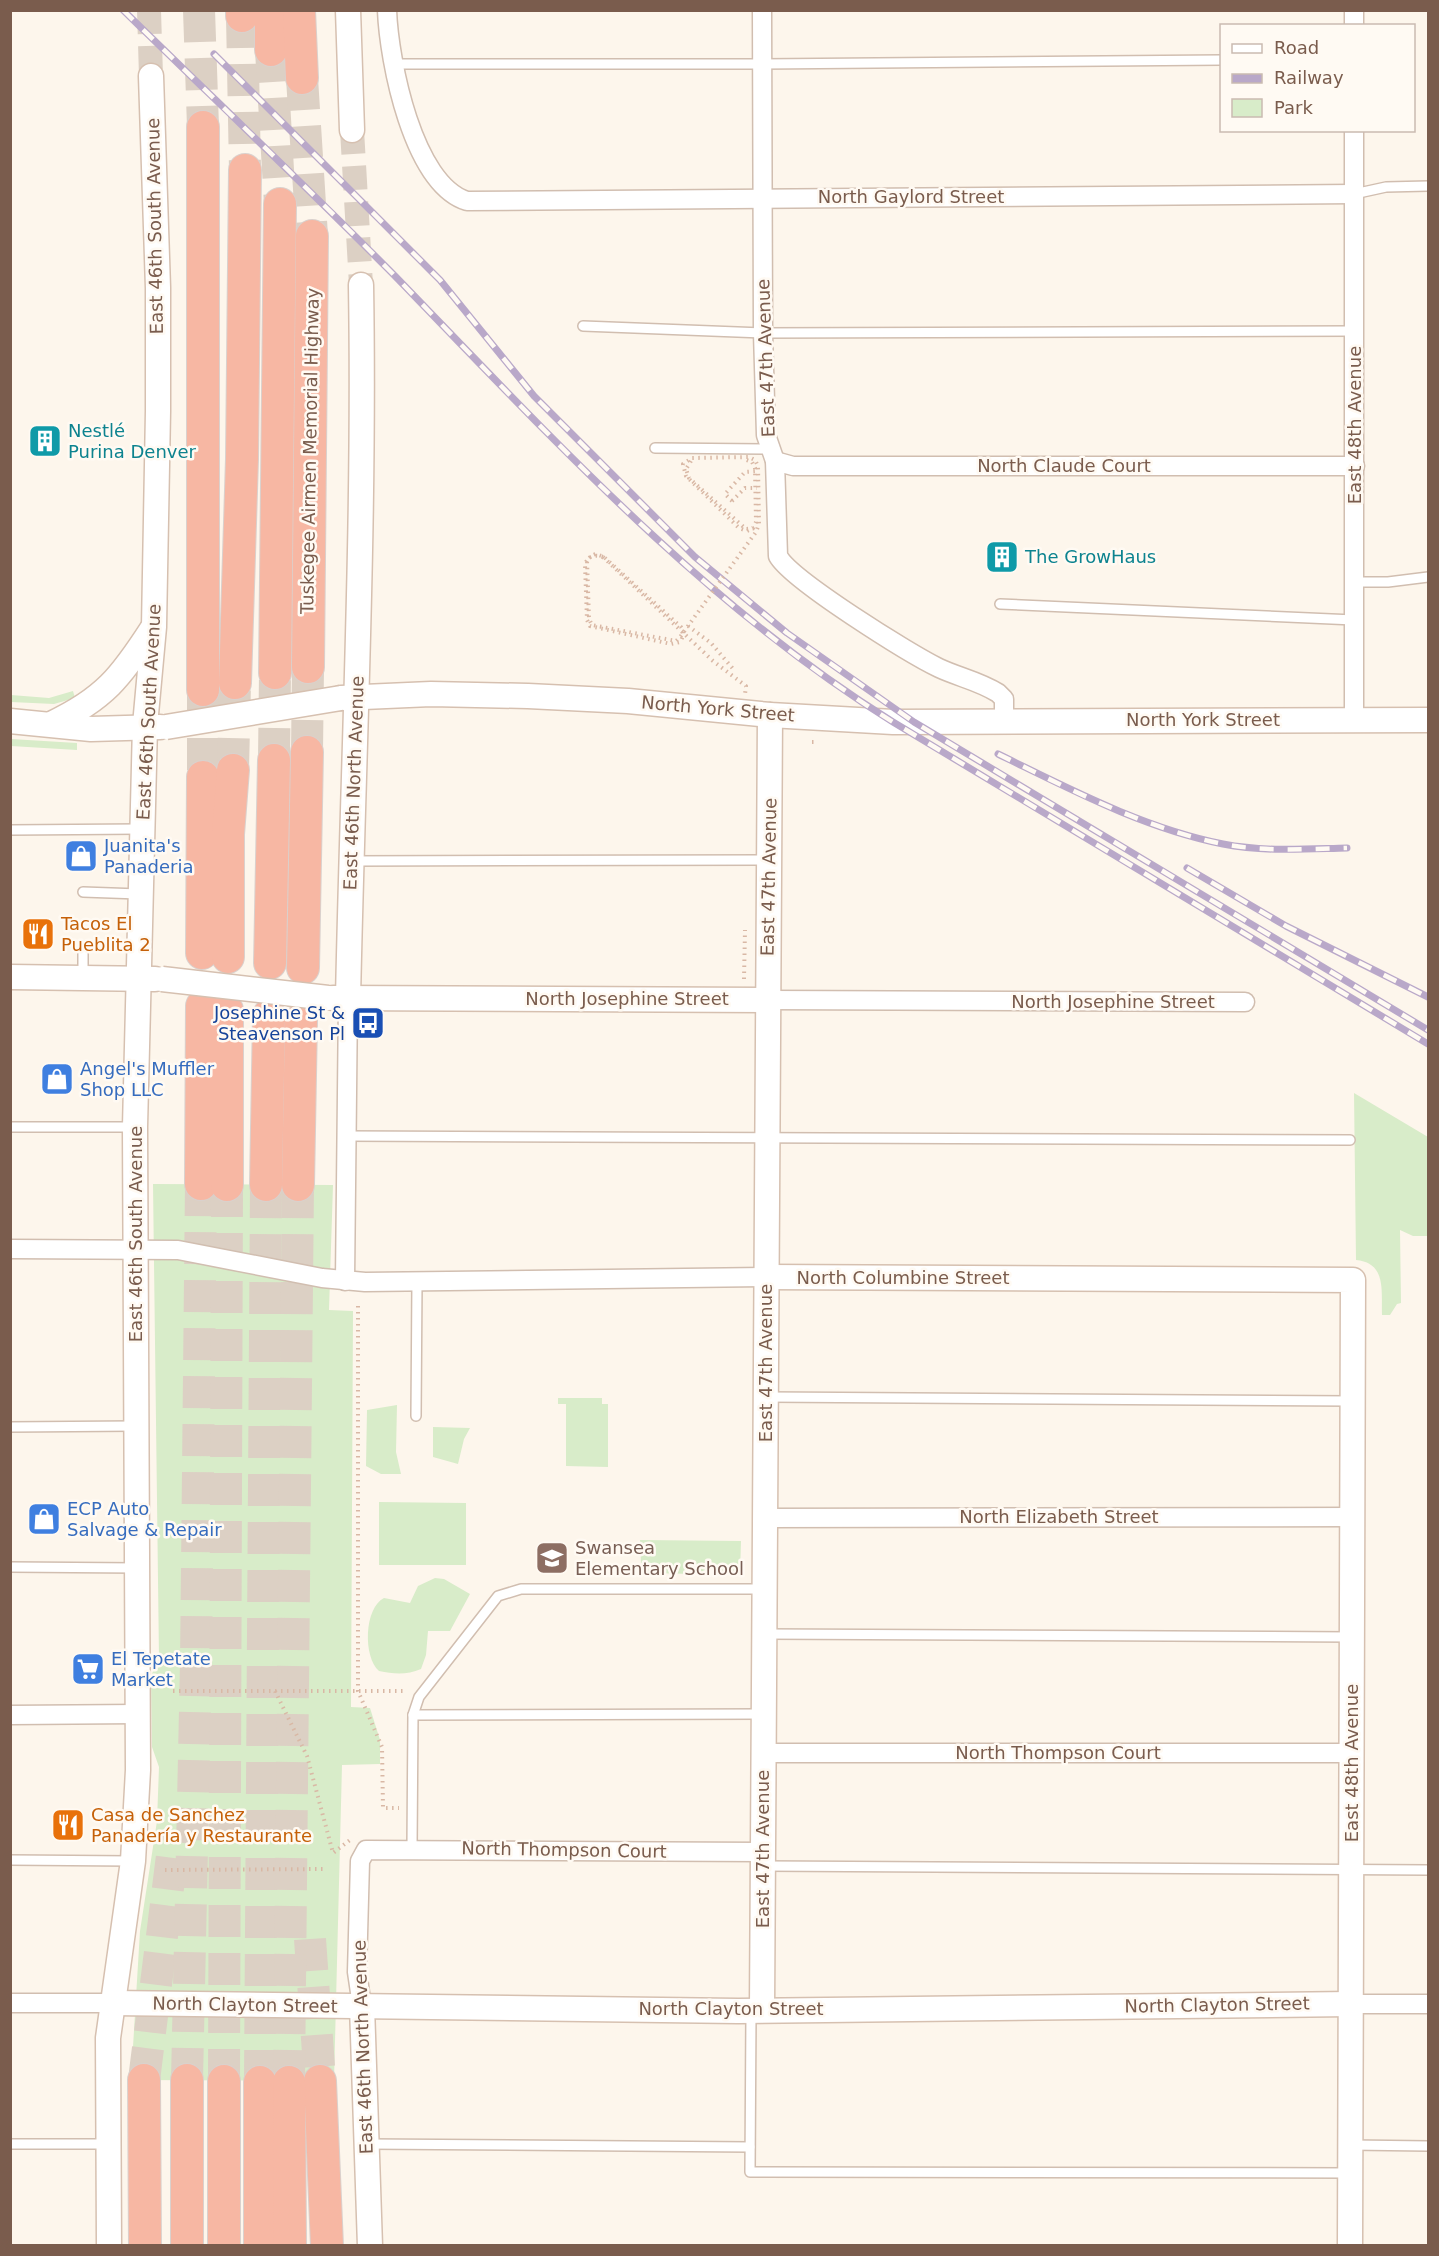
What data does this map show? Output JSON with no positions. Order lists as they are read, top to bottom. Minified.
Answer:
{"streets":{"highway":["Tuskegee Airmen Memorial Highway"],"street":["North Gaylord Street","East 46th South Avenue","East 47th Avenue","East 48th Avenue","North Claude Court","North York Street","East 46th North Avenue","North Josephine Street","North Columbine Street","North Elizabeth Street","North Thompson Court","North Clayton Street"]},"crossings":[["North Gaylord Street","East 47th Avenue"],["North Gaylord Street","East 48th Avenue"],["East 46th South Avenue","North York Street"],["East 46th South Avenue","North Josephine Street"],["East 46th South Avenue","North Columbine Street"],["East 46th South Avenue","North Clayton Street"],["East 47th Avenue","North Claude Court"],["East 47th Avenue","North York Street"],["East 47th Avenue","North Josephine Street"],["East 47th Avenue","North Columbine Street"],["East 47th Avenue","North Elizabeth Street"],["East 47th Avenue","North Thompson Court"],["East 47th Avenue","North Clayton Street"],["East 48th Avenue","North Claude Court"],["East 48th Avenue","North York Street"],["East 48th Avenue","North Columbine Street"],["East 48th Avenue","North Elizabeth Street"],["East 48th Avenue","North Thompson Court"],["East 48th Avenue","North Clayton Street"],["North York Street","East 46th North Avenue"],["East 46th North Avenue","North Josephine Street"],["East 46th North Avenue","North Columbine Street"],["East 46th North Avenue","North Thompson Court"],["East 46th North Avenue","North Clayton Street"]],"places":{"building":["Nestlé Purina Denver","The GrowHaus"],"shop":["Juanita's Panaderia","Angel's Muffler Shop LLC","ECP Auto Salvage & Repair"],"restaurant":["Tacos El Pueblita 2","Casa de Sanchez Panadería y Restaurante"],"bus stop":["Josephine St & Steavenson Pl"],"school or university":["Swansea Elementary School"],"supermarket":["El Tepetate Market"]},"legend":["Road","Railway","Park"]}
